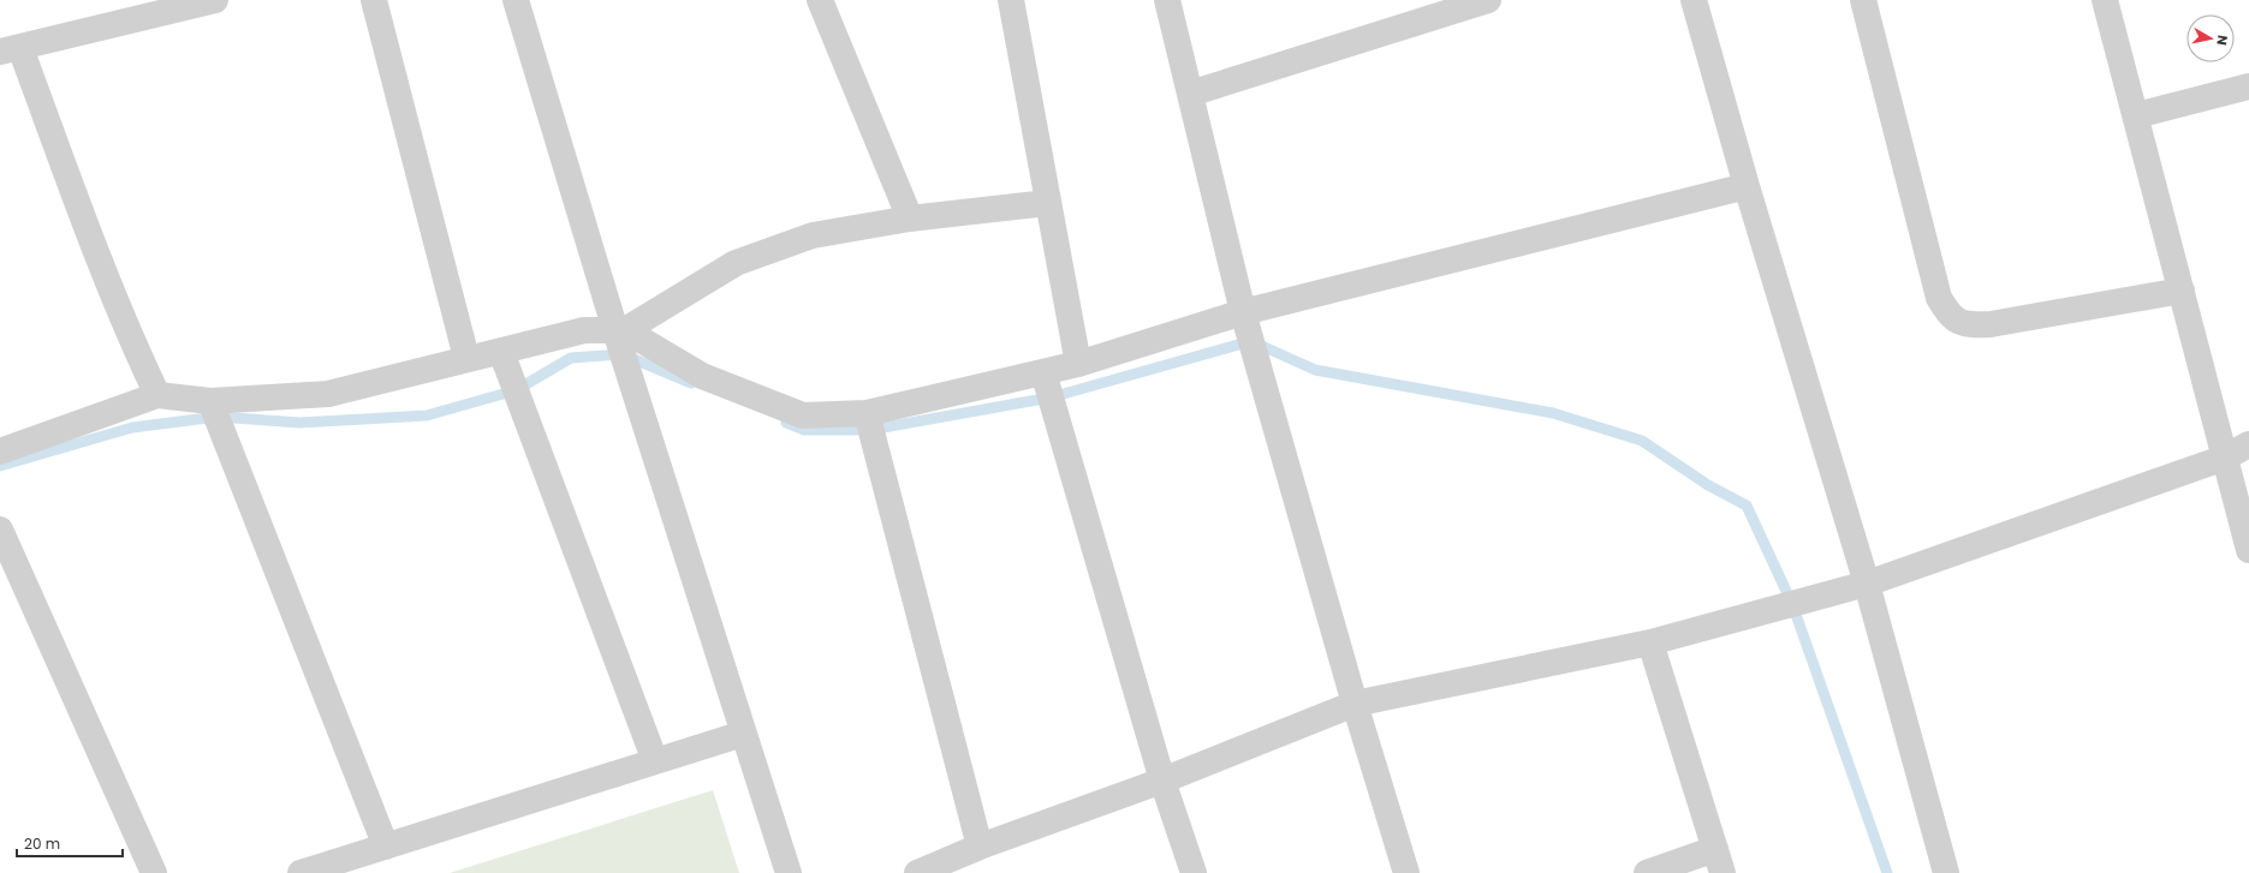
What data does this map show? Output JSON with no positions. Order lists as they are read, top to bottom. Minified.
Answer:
{"scale_bar":"20 m","north":"right"}
